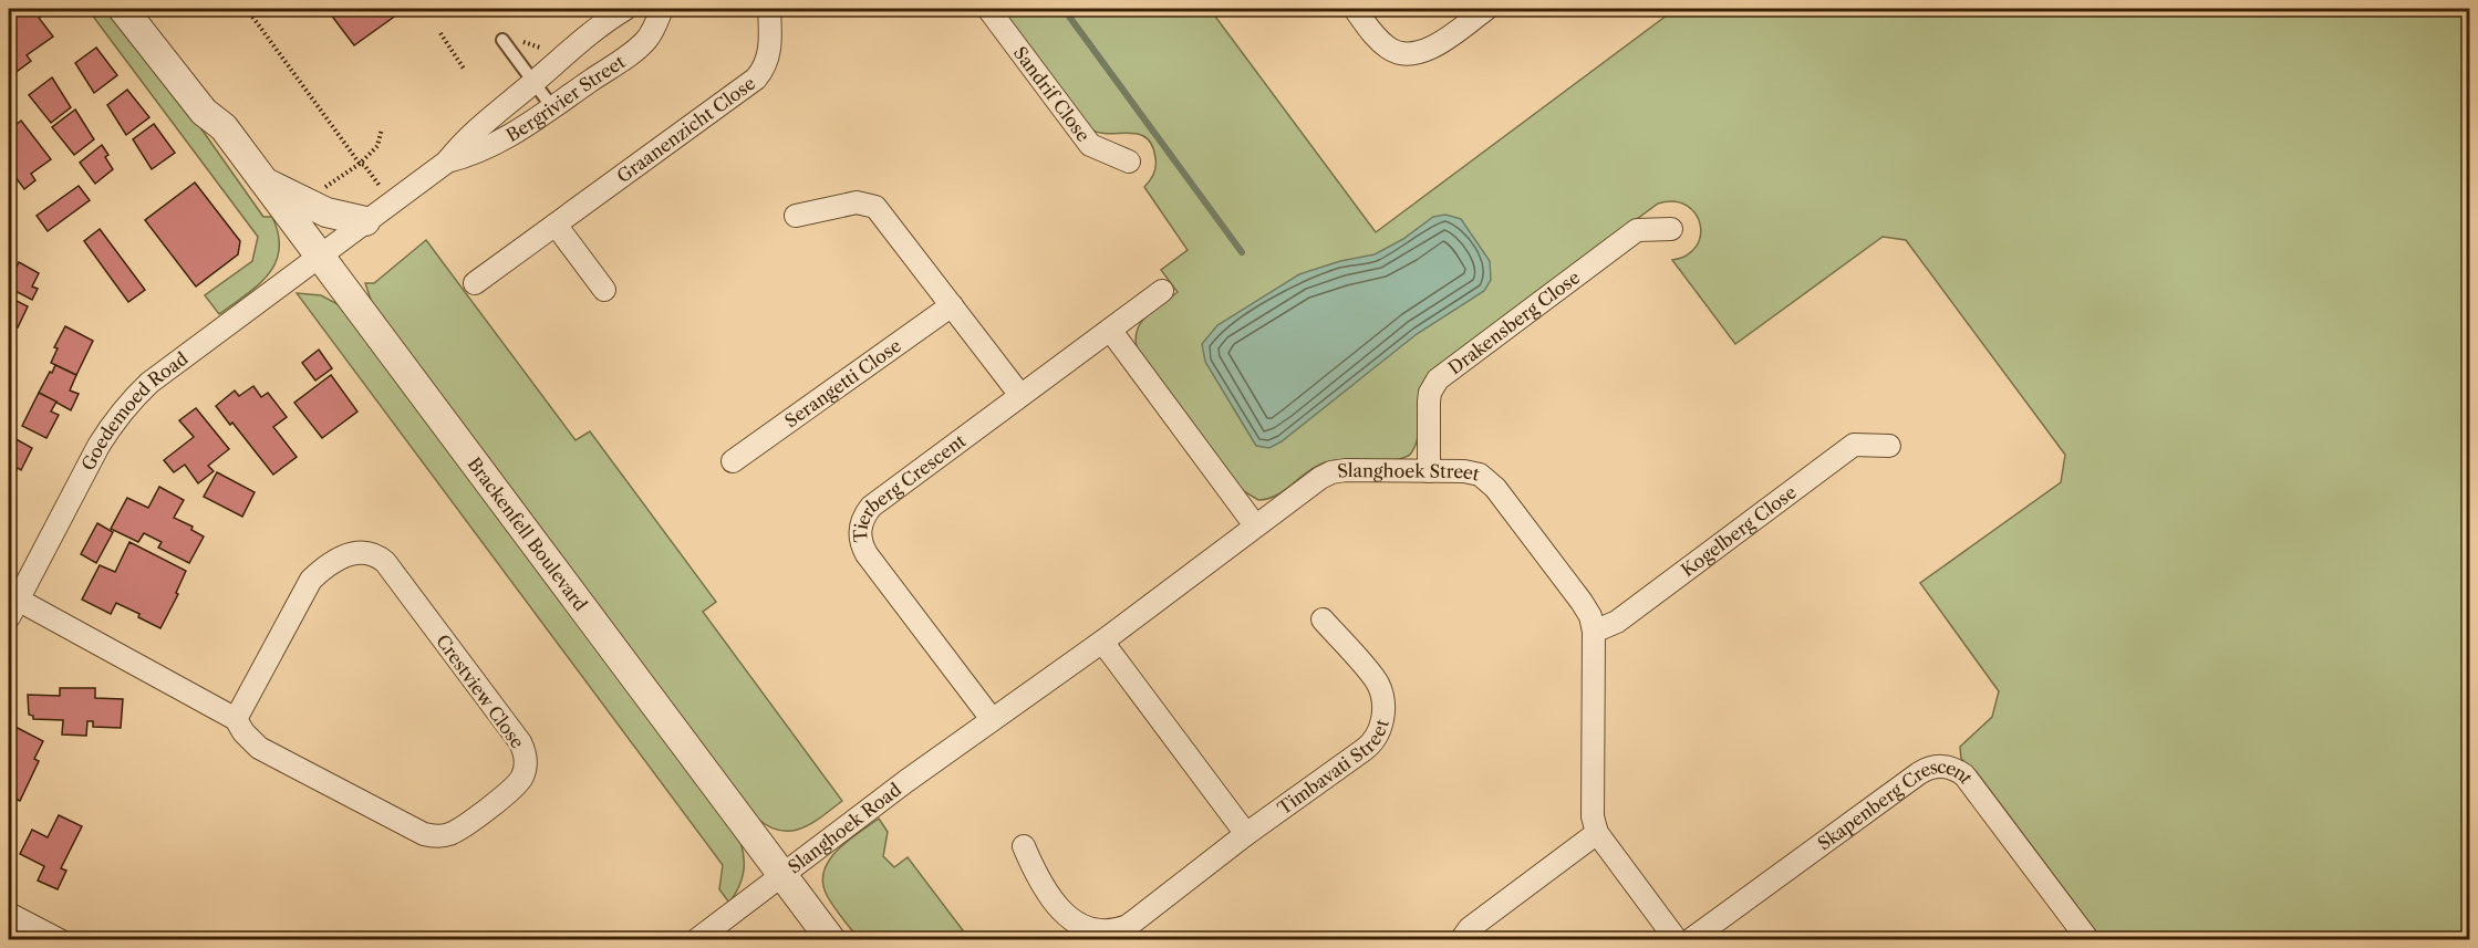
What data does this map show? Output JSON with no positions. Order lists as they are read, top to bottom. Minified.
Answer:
{"streets":{"street":["Sandrif Close","Bergrivier Street","Graanenzicht Close","Drakensberg Close","Serangetti Close","Goedemoed Road","Slanghoek Street","Tierberg Crescent","Kogelberg Close","Brackenfell Boulevard","Crestview Close","Timbavati Street","Skapenberg Crescent","Slanghoek Road"]},"crossings":[["Bergrivier Street","Goedemoed Road"],["Bergrivier Street","Brackenfell Boulevard"],["Drakensberg Close","Slanghoek Street"],["Goedemoed Road","Brackenfell Boulevard"],["Goedemoed Road","Crestview Close"],["Slanghoek Street","Tierberg Crescent"],["Slanghoek Street","Kogelberg Close"],["Slanghoek Street","Slanghoek Road"],["Brackenfell Boulevard","Slanghoek Road"]]}
